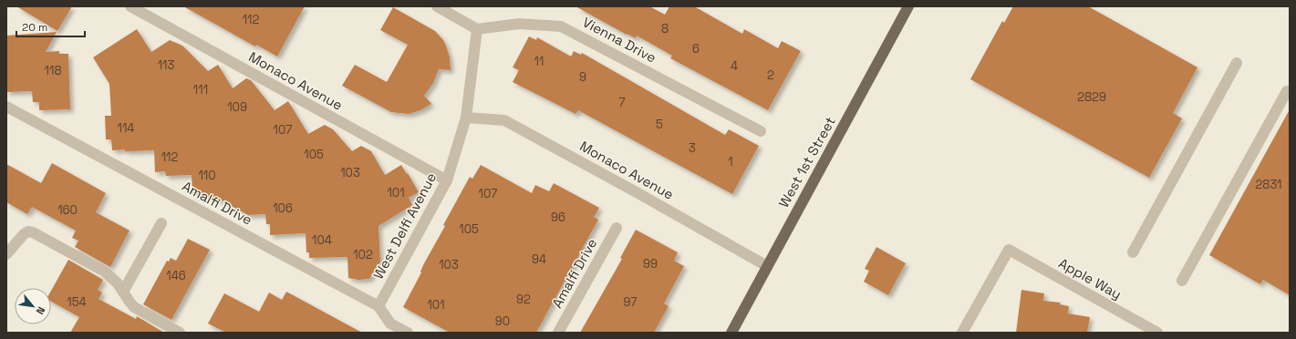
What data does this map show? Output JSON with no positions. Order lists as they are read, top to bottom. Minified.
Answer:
{"streets":{"main road":["West 1st Street"],"street":["Vienna Drive","Monaco Avenue","Amalfi Drive","West Delfi Avenue","Apple Way"]},"crossings":[["Vienna Drive","West Delfi Avenue"],["Monaco Avenue","West 1st Street"],["Monaco Avenue","West Delfi Avenue"],["Amalfi Drive","West Delfi Avenue"]],"house_numbers":["112","8","6","11","113","4","118","2","9","111","2829","7","109","5","114","107","3","105","112","1","103","110","2831","101","107","106","160","96","105","104","102","94","99","103","146","92","154","97","101","90"],"scale_bar":"20 m","north":"bottom right"}
